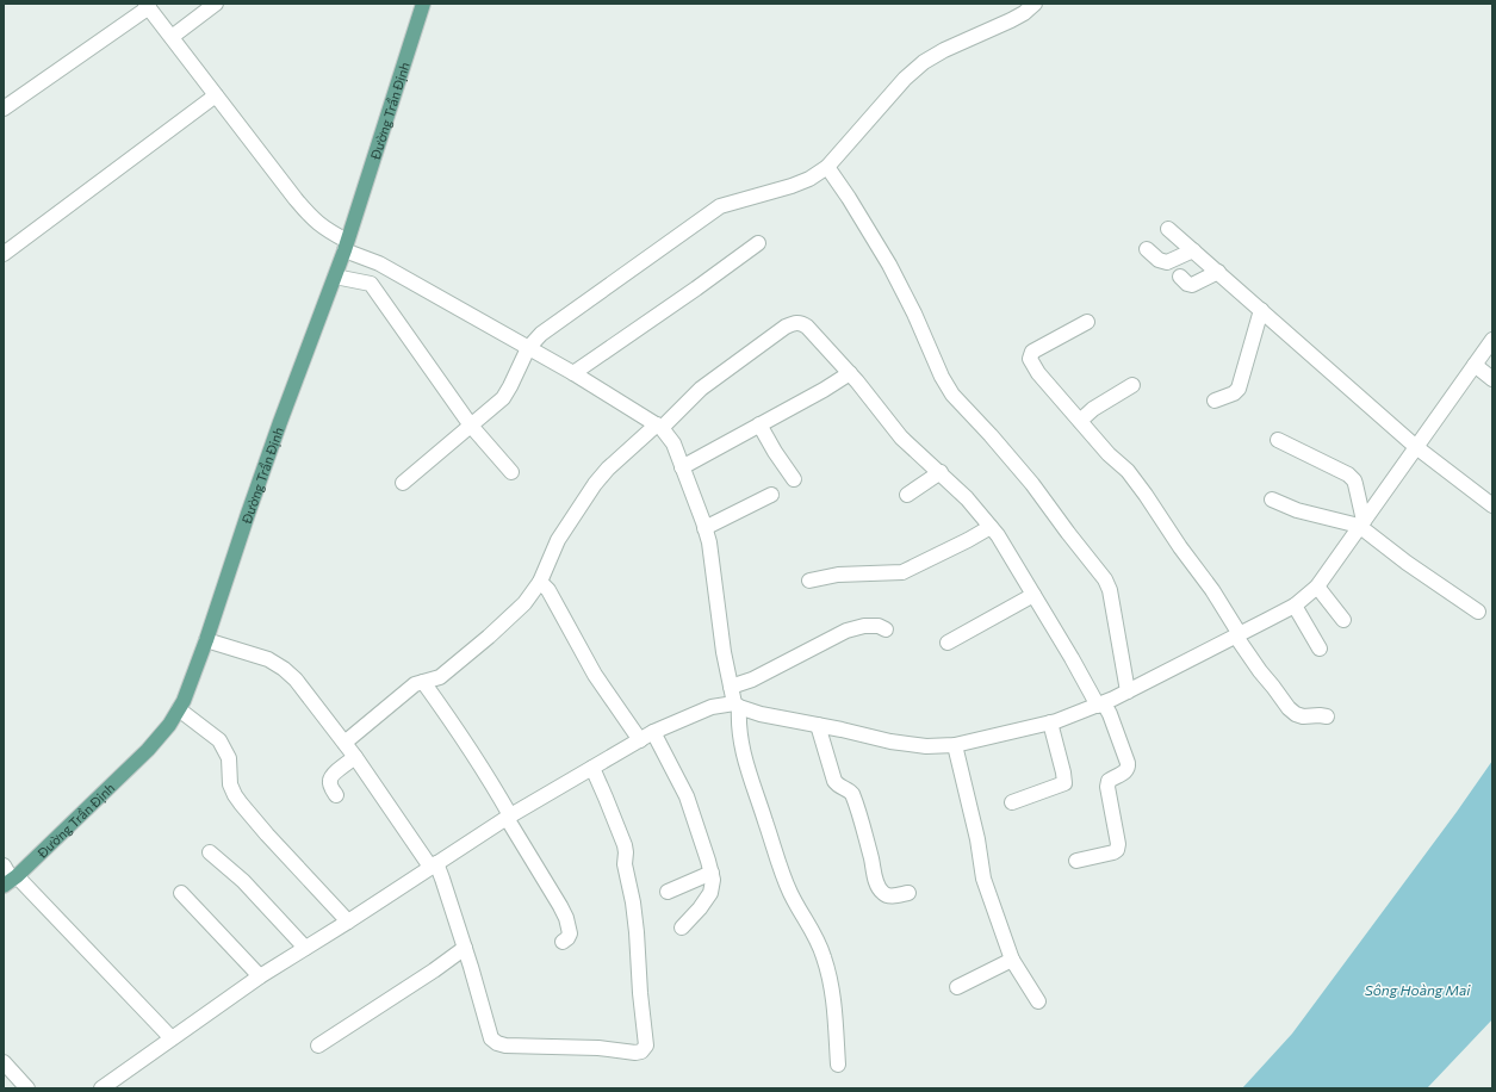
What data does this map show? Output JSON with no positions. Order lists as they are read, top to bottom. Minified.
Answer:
{"streets":{"main road":["Đường Trần Định"]},"water":["Sông Hoàng Mai"]}
